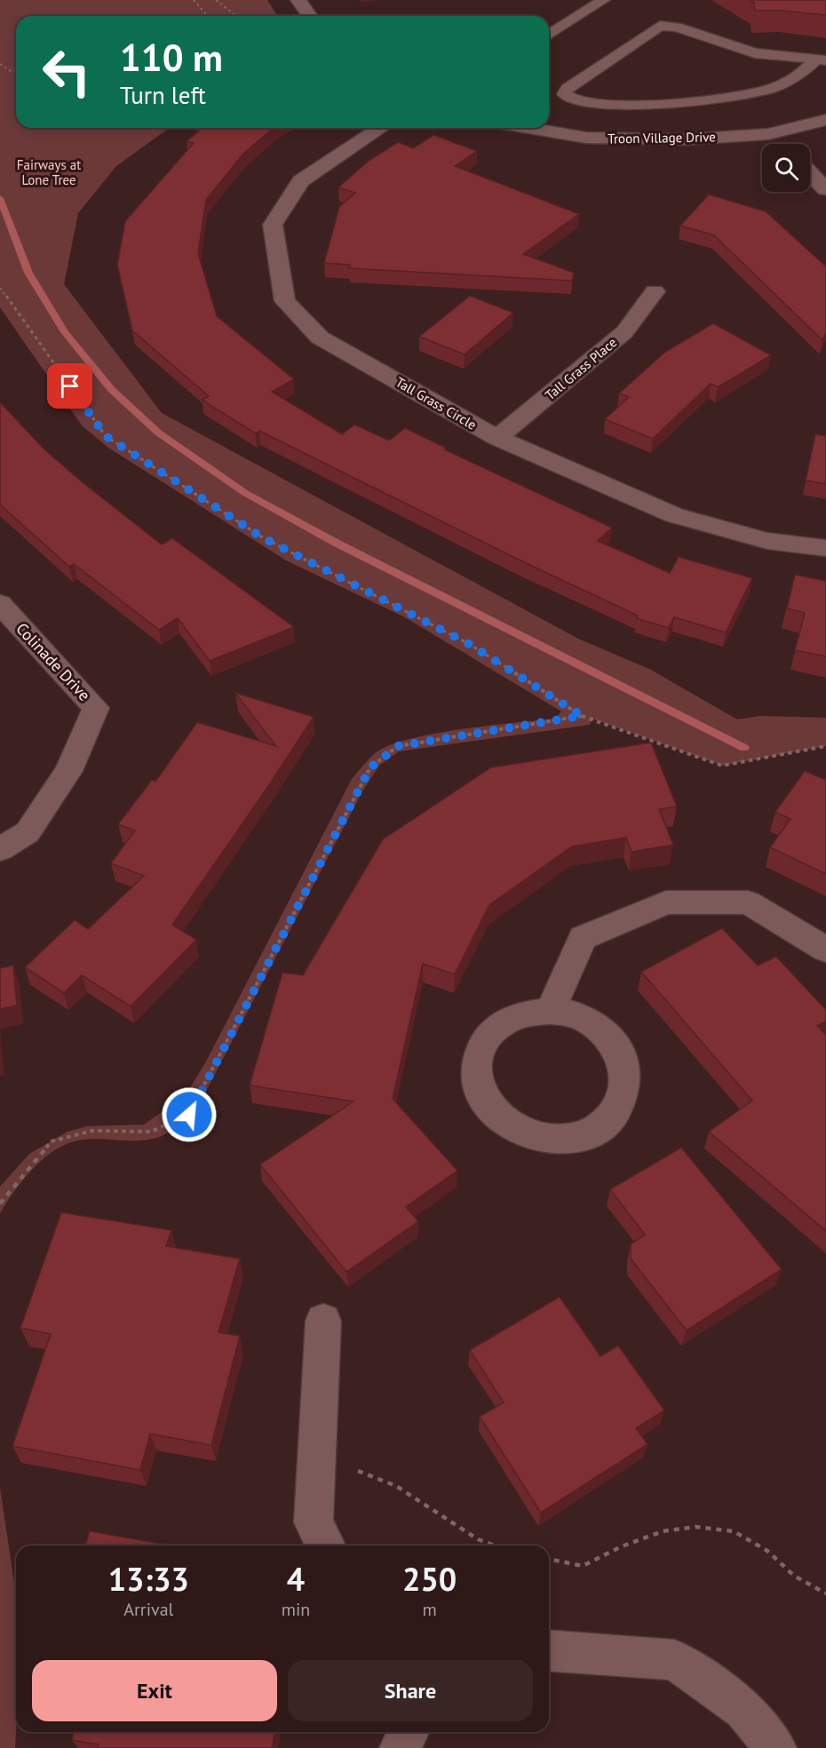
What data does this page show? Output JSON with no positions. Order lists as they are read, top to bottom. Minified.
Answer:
{"streets":{"street":["Troon Village Drive","Tall Grass Place","Tall Grass Circle","Colinade Drive"]},"crossings":[["Tall Grass Place","Tall Grass Circle"]],"parks":["Fairways at Lone Tree"],"page":{"turn":["110 m","Turn left"],"eta":["13:33","Arrival","4","min","250","m"],"buttons":["Exit","Share"]}}
